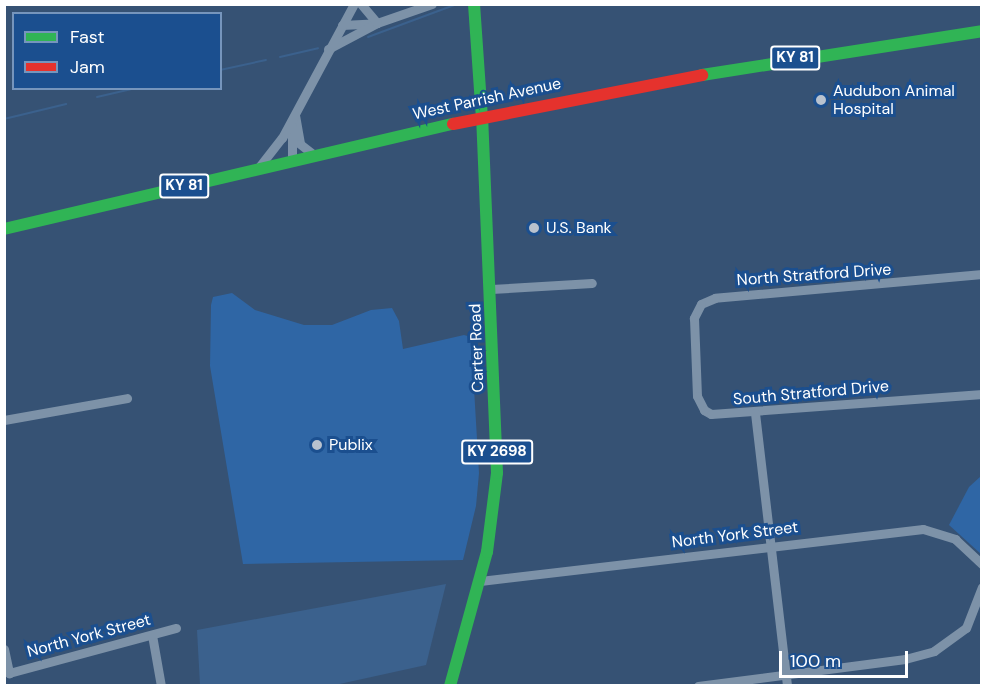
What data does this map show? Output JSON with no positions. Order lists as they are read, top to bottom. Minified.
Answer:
{"streets":{"main road":["KY 81","West Parrish Avenue","Carter Road","KY 2698"],"street":["North Stratford Drive","South Stratford Drive","North York Street"]},"crossings":[["West Parrish Avenue","Carter Road"],["North Stratford Drive","South Stratford Drive"],["Carter Road","North York Street"]],"places":["Audubon Animal Hospital","U.S. Bank","Publix"],"legend":["Fast","Jam"],"scale_bar":"100 m"}
